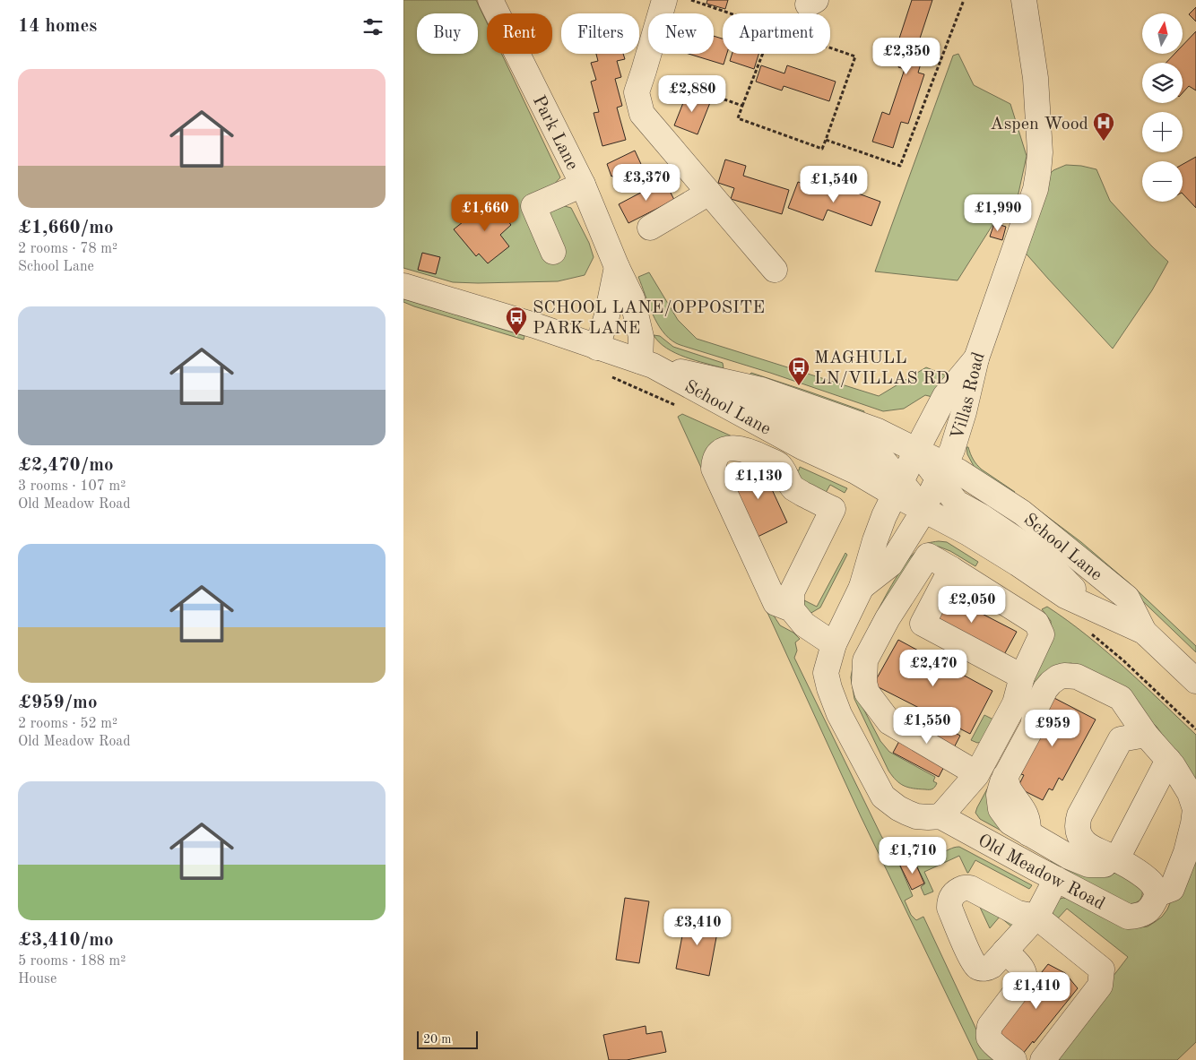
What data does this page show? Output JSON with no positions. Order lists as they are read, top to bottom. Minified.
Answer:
{"streets":{"street":["Park Lane","School Lane","Villas Road","Old Meadow Road"]},"crossings":[["Park Lane","School Lane"],["School Lane","Villas Road"],["School Lane","Old Meadow Road"],["Villas Road","Old Meadow Road"]],"places":{"hospital":["Aspen Wood"],"bus stop":["SCHOOL LANE/OPPOSITE PARK LANE","MAGHULL LN/VILLAS RD"]},"scale_bar":"20 m","north":"top","page":{"heading":"14 homes","map_buttons":["+","−"],"chip":["Buy","Rent","Filters","New","Apartment"],"price":["£2,350","£2,880","£3,370","£1,540","£1,660","£1,990","£1,130","£2,050","£2,470","£1,550","£959","£1,710","£3,410","£1,410"],"list":[{"name":"£1,660/mo","note":"2 rooms · 78 m² · School Lane"},{"name":"£2,470/mo","note":"3 rooms · 107 m² · Old Meadow Road"},{"name":"£959/mo","note":"2 rooms · 52 m² · Old Meadow Road"},{"name":"£3,410/mo","note":"5 rooms · 188 m² · House"}],"scale":"20 m"}}
